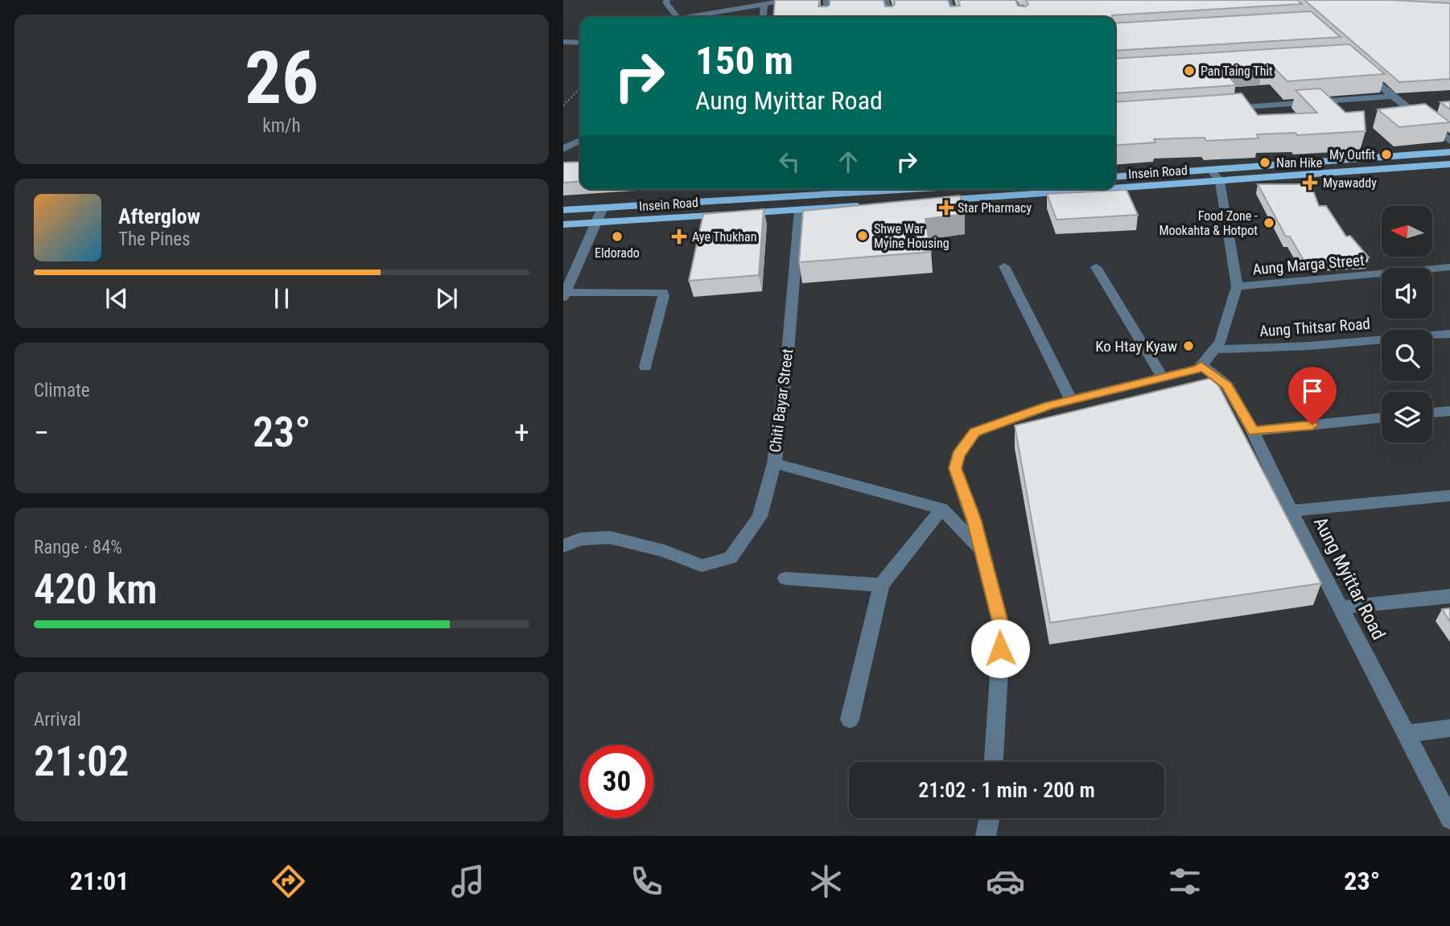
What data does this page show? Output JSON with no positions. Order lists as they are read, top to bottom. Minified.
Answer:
{"streets":{"main road":["Insein Road"],"street":["Aung Marga Street","Aung Thitsar Road","Chiti Bayar Street","Aung Myittar Road"]},"crossings":[["Insein Road","Chiti Bayar Street"]],"places":{"other":["Pan Taing Thit","My Outfit","Nan Hike","Food Zone - Mookahta & Hotpot","Shwe War Myine Housing","Eldorado","Ko Htay Kyaw"],"health":["Myawaddy","Star Pharmacy","Aye Thukhan"]},"north":"left","page":{"tile":[["26","km/h"],"Climate",["Range · 84%","420 km"],["Arrival","21:02"]],"turn":["150 m","Aung Myittar Road"],"song":["Afterglow","The Pines"],"heat":["−","23°","+"],"limit":"30","trip":"21:02 · 1 min · 200 m","tabs":["21:01","23°"]}}
